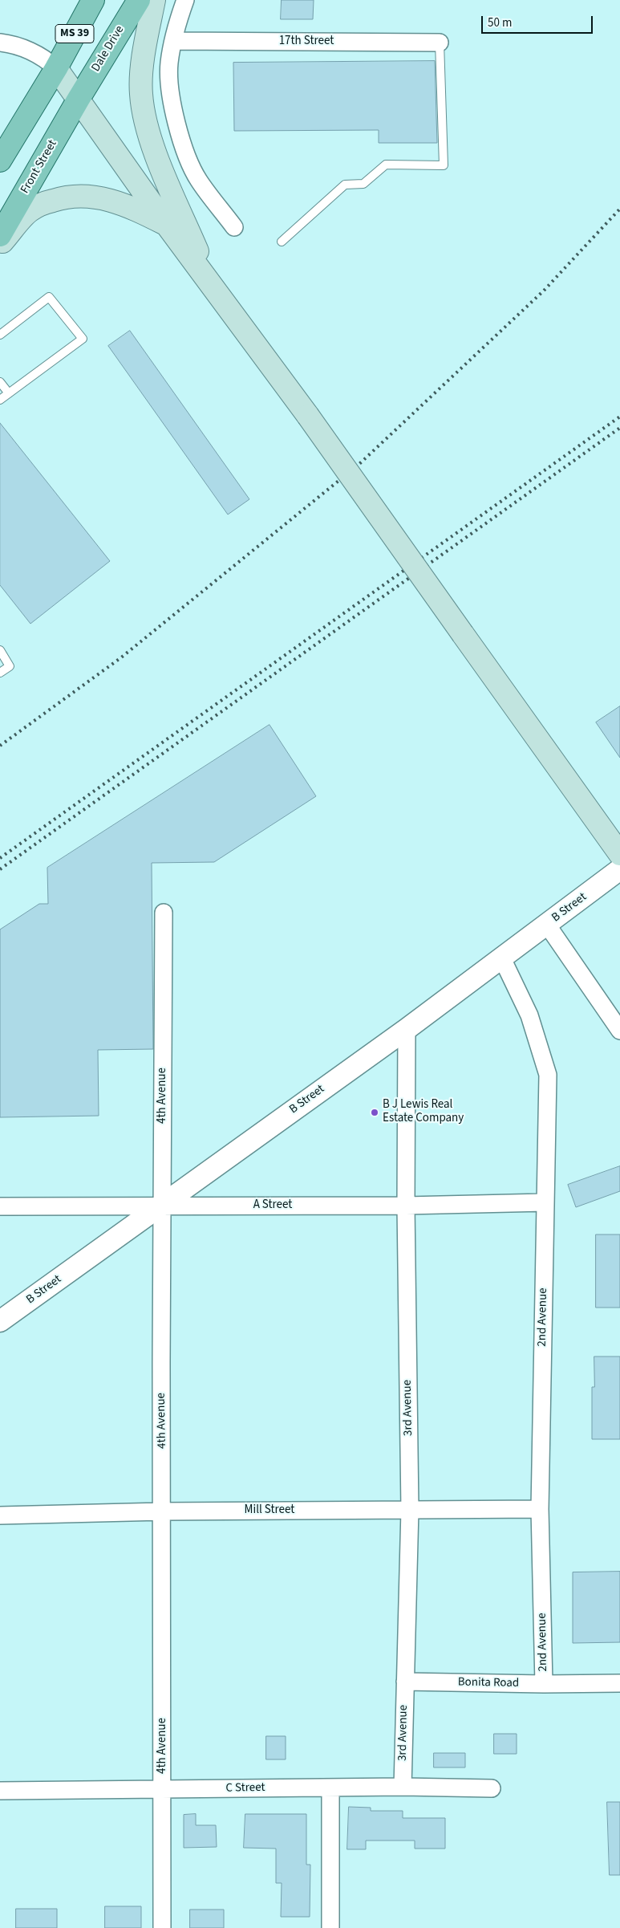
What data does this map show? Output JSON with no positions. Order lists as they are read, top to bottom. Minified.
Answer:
{"streets":{"main road":["MS 39","Dale Drive","Front Street"],"street":["17th Street","B Street","4th Avenue","A Street","2nd Avenue","3rd Avenue","Mill Street","Bonita Road","C Street"]},"crossings":[["Dale Drive","Front Street"],["B Street","4th Avenue"],["B Street","A Street"],["B Street","2nd Avenue"],["B Street","3rd Avenue"],["4th Avenue","A Street"],["4th Avenue","Mill Street"],["4th Avenue","C Street"],["A Street","2nd Avenue"],["A Street","3rd Avenue"],["2nd Avenue","Mill Street"],["2nd Avenue","Bonita Road"],["3rd Avenue","Mill Street"],["3rd Avenue","Bonita Road"],["3rd Avenue","C Street"]],"places":["B J Lewis Real Estate Company"],"scale_bar":"50 m"}
